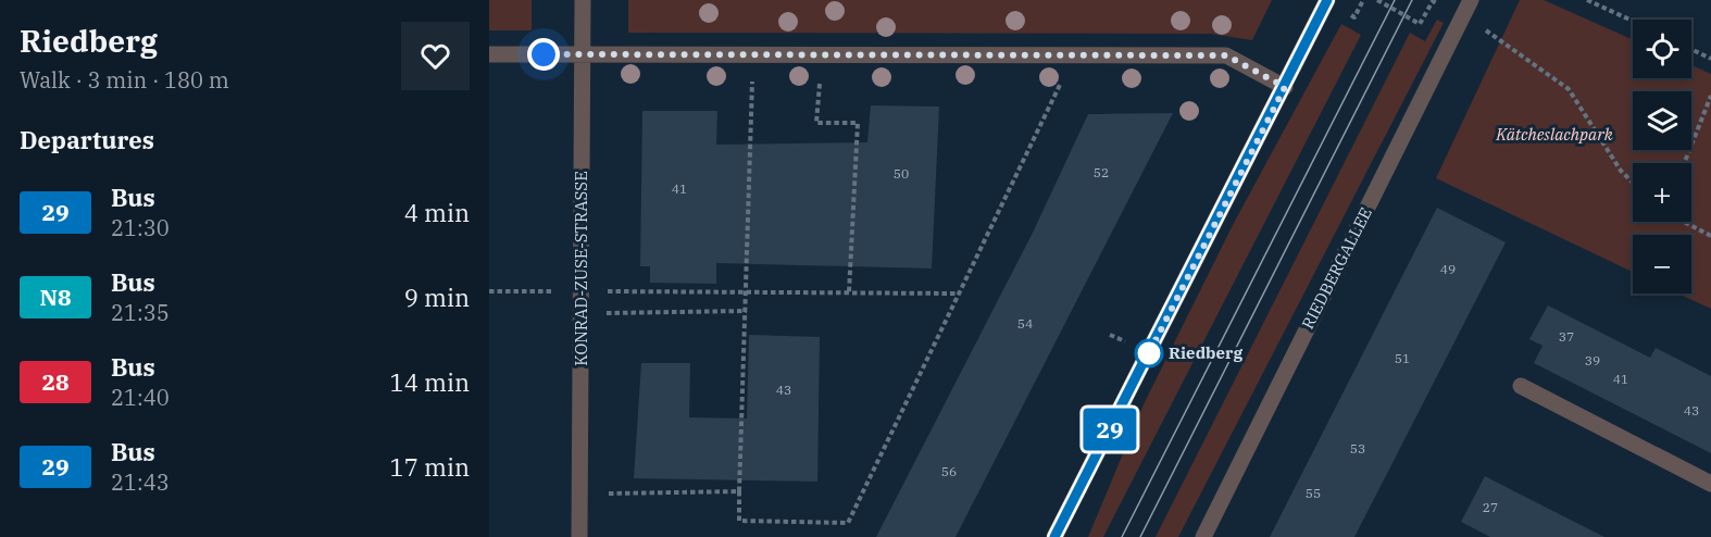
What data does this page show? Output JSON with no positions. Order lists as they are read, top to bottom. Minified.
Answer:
{"streets":{"street":["KONRAD-ZUSE-STRASSE","RIEDBERGALLEE"]},"parks":["Kätcheslachpark"],"places":["Riedberg"],"lines":["bus line 29"],"house_numbers":["52","50","41","49","54","37","51","39","41","43","43","53","56","55","27"],"page":{"heading":[["Riedberg","Walk · 3 min · 180 m"],"Departures"],"on_map":"29","map_buttons":["+","−"],"list":[{"mark":"29","name":"Bus","note":"21:30","value":"4 min"},{"mark":"N8","name":"Bus","note":"21:35","value":"9 min"},{"mark":"28","name":"Bus","note":"21:40","value":"14 min"},{"mark":"29","name":"Bus","note":"21:43","value":"17 min"}]}}
